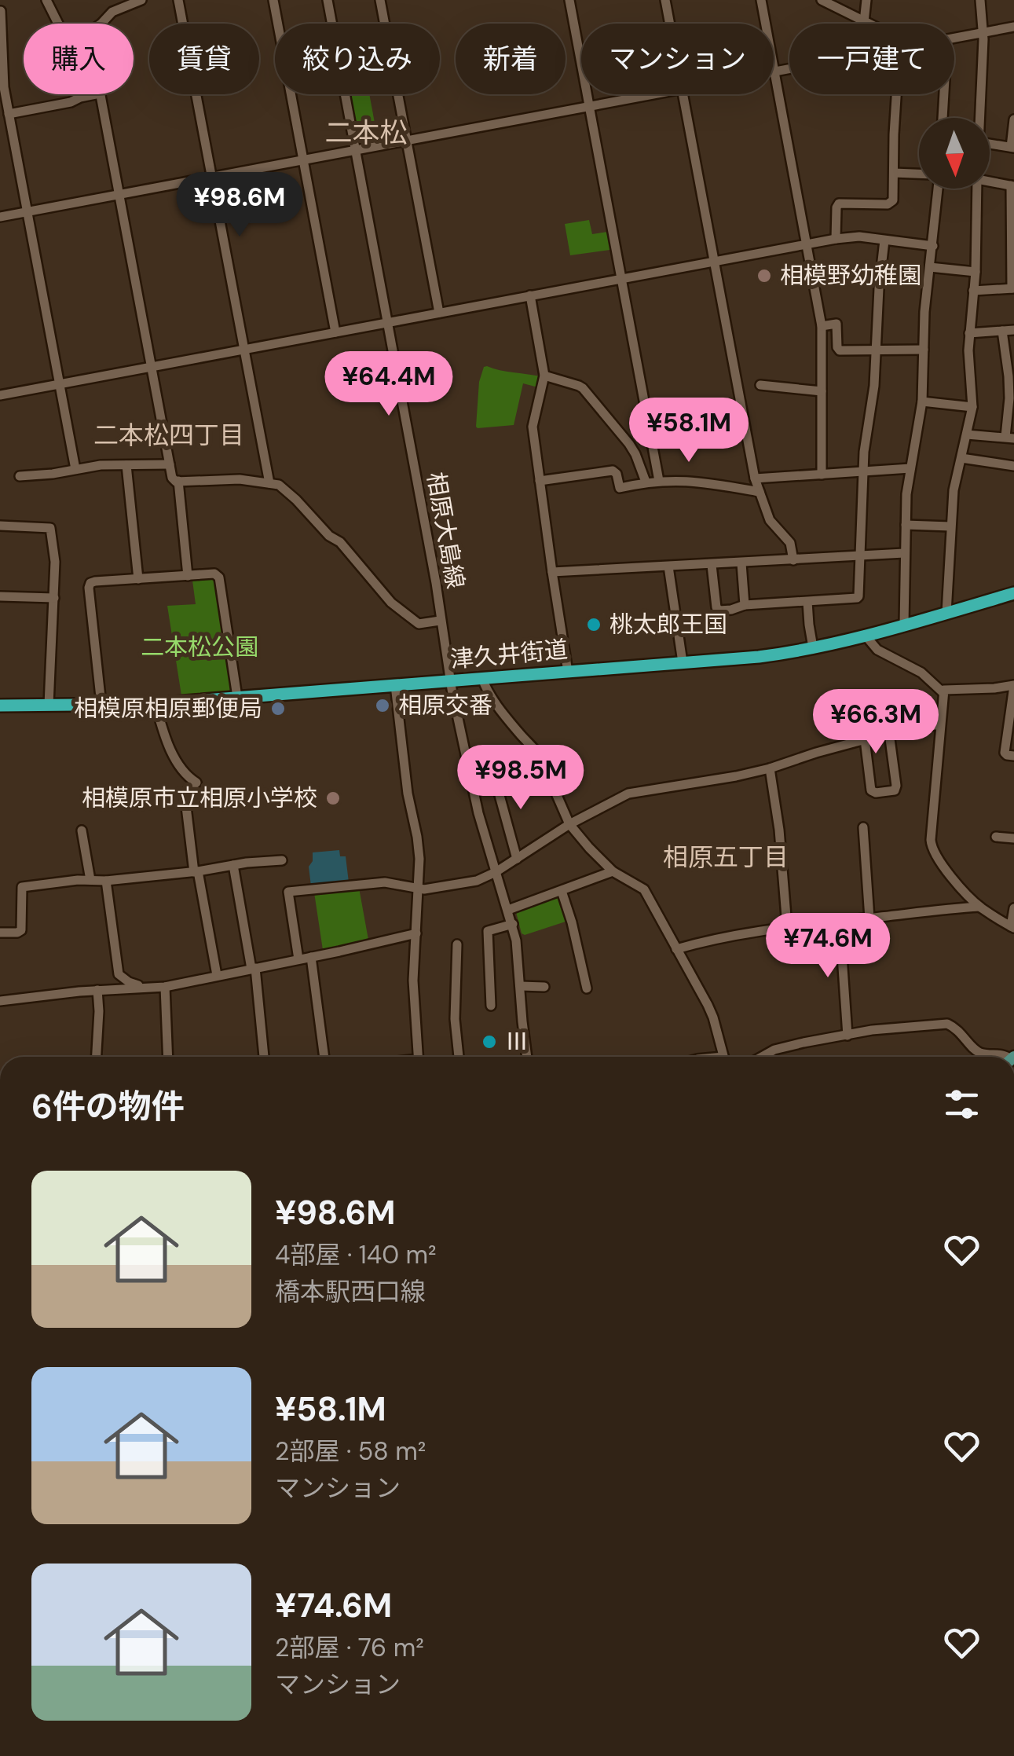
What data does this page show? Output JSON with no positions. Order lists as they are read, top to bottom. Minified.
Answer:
{"streets":{"highway":["津久井街道"],"street":["相原大島線"]},"crossings":[["相原大島線","津久井街道"]],"districts":["二本松","二本松四丁目","相原五丁目"],"parks":["二本松公園"],"places":["相模野幼稚園","桃太郎王国","相原交番","相模原相原郵便局","相模原市立相原小学校","Ⅲ"],"north":"bottom","page":{"chip":["購入","賃貸","絞り込み","新着","マンション","一戸建て"],"price":["¥98.6M","¥64.4M","¥58.1M","¥66.3M","¥98.5M","¥74.6M"],"heading":"6件の物件","list":[{"name":"¥98.6M","note":"4部屋 · 140 m² · 橋本駅西口線"},{"name":"¥58.1M","note":"2部屋 · 58 m² · マンション"},{"name":"¥74.6M","note":"2部屋 · 76 m² · マンション"}]}}
